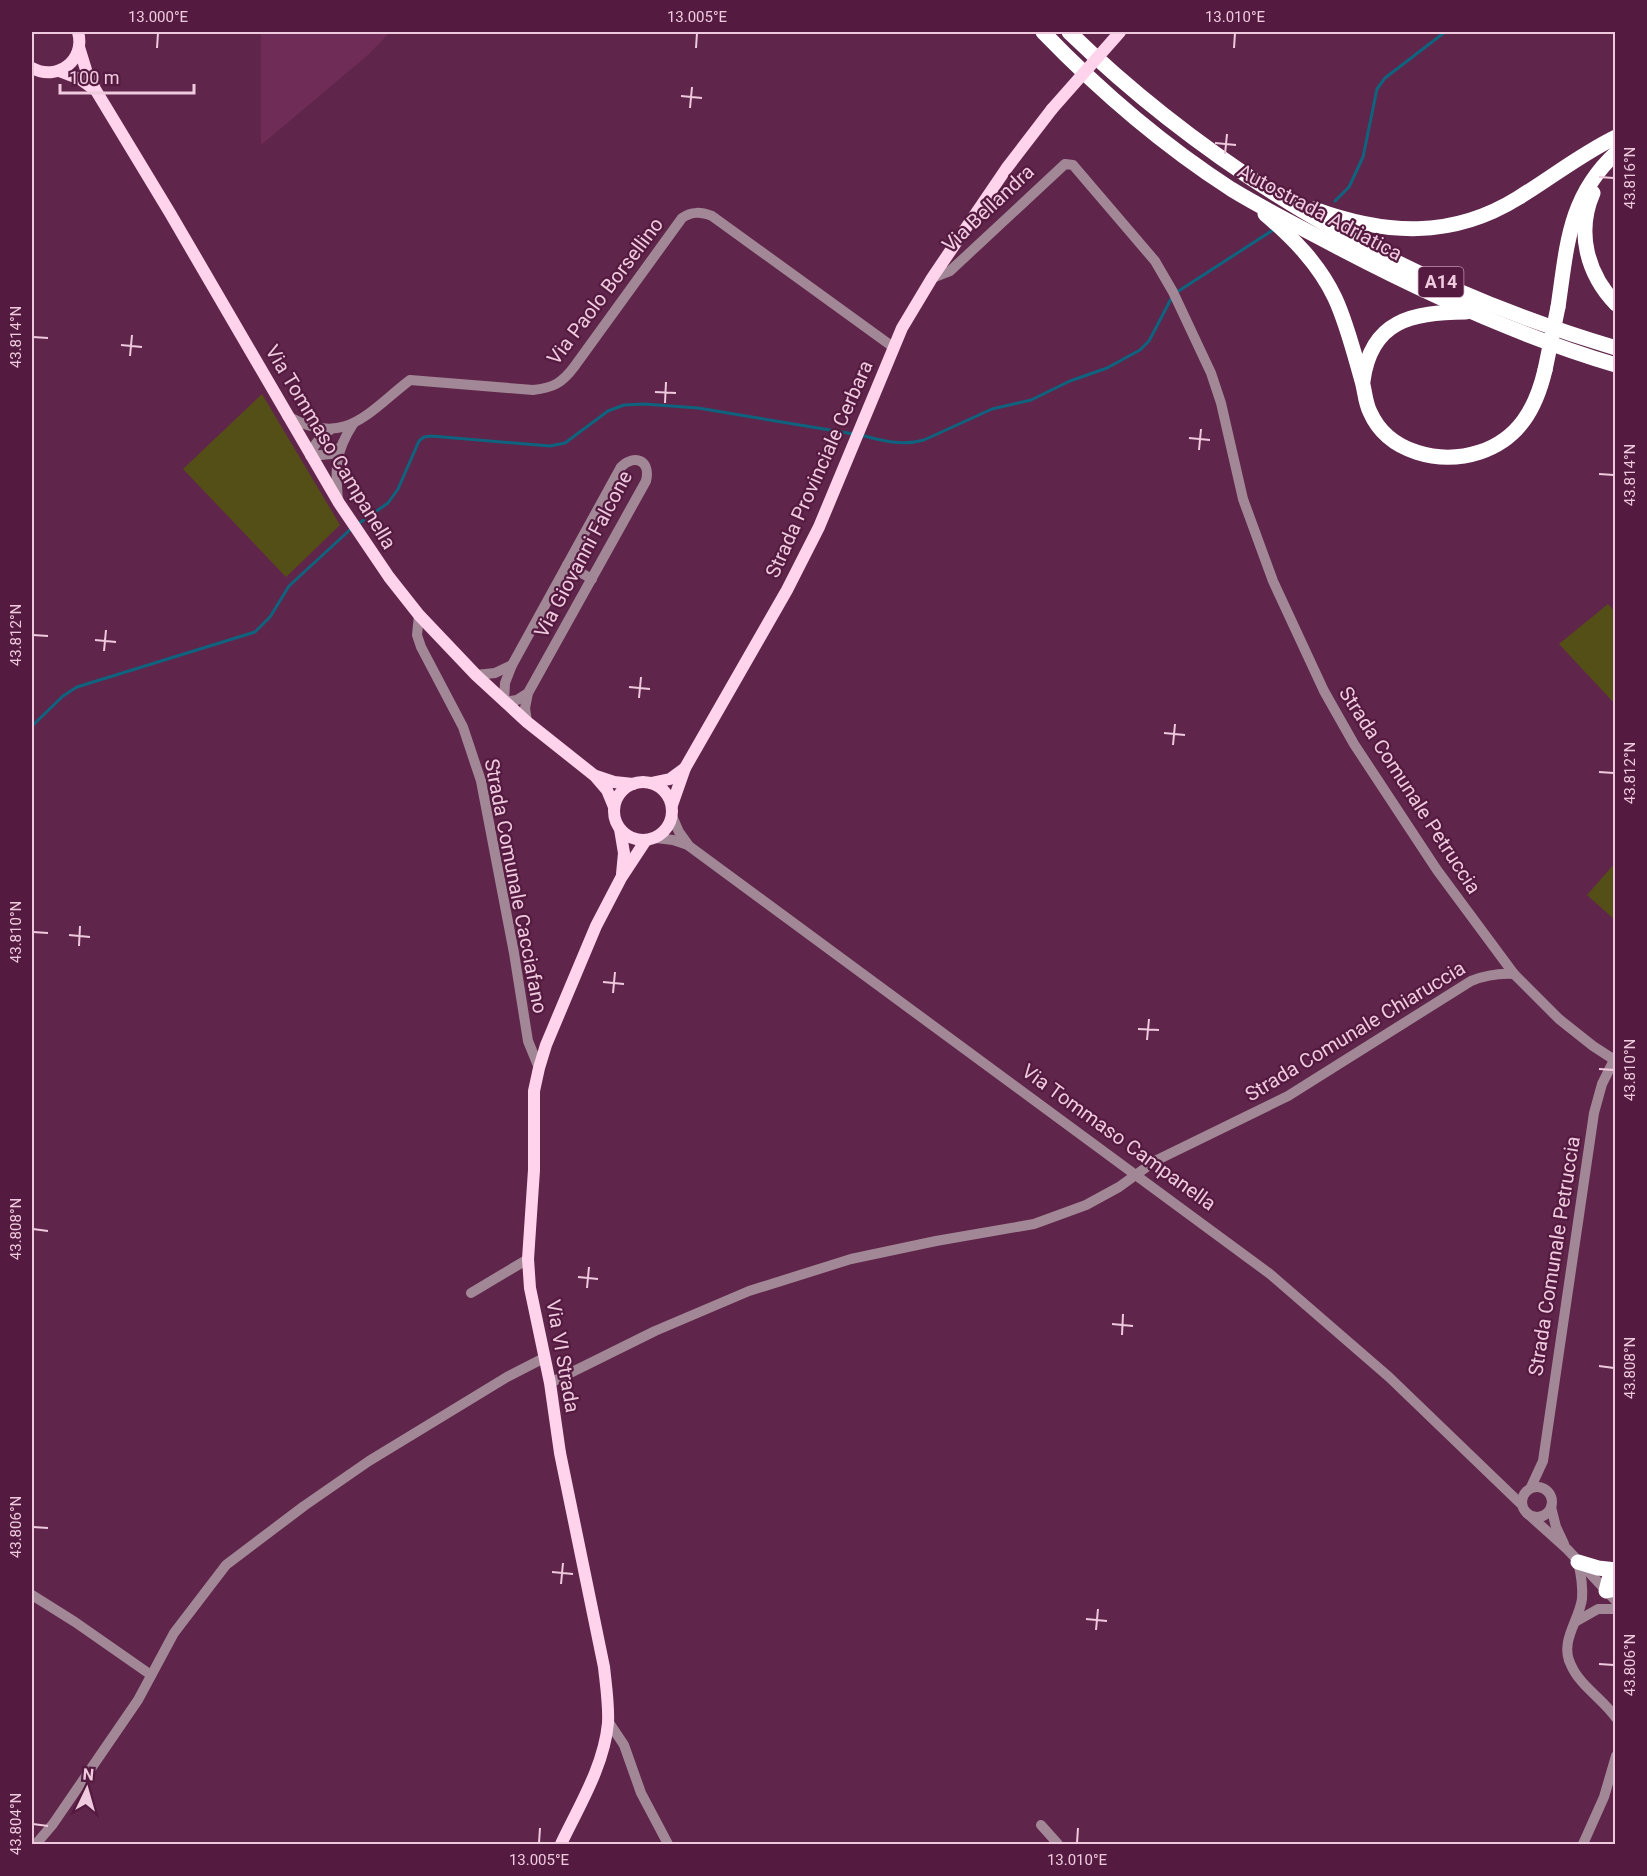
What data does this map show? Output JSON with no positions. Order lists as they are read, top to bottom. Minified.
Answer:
{"streets":{"highway":["Autostrada Adriatica","A14"],"main road":["Via Bellandra","Via Tommaso Campanella","Strada Provinciale Cerbara","Via VI Strada"],"street":["Via Paolo Borsellino","Via Giovanni Falcone","Strada Comunale Petruccia","Strada Comunale Cacciafano","Strada Comunale Chiaruccia"]},"crossings":[["Via Bellandra","Strada Provinciale Cerbara"],["Via Bellandra","Strada Comunale Petruccia"],["Autostrada Adriatica","A14"],["Via Paolo Borsellino","Via Tommaso Campanella"],["Via Paolo Borsellino","Strada Provinciale Cerbara"],["Via Tommaso Campanella","Strada Provinciale Cerbara"],["Via Tommaso Campanella","Via Giovanni Falcone"],["Via Tommaso Campanella","Strada Comunale Petruccia"],["Via Tommaso Campanella","Strada Comunale Cacciafano"],["Via Tommaso Campanella","Strada Comunale Chiaruccia"],["Via Tommaso Campanella","Via VI Strada"],["Strada Provinciale Cerbara","Via VI Strada"],["Strada Comunale Petruccia","Strada Comunale Chiaruccia"],["Strada Comunale Cacciafano","Via VI Strada"],["Strada Comunale Chiaruccia","Via VI Strada"]],"scale_bar":"100 m","north":"top","coordinates":["13.000°E","13.005°E","13.010°E","43.816°N","43.814°N","43.812°N","43.810°N","43.808°N","43.806°N","43.804°N"]}
